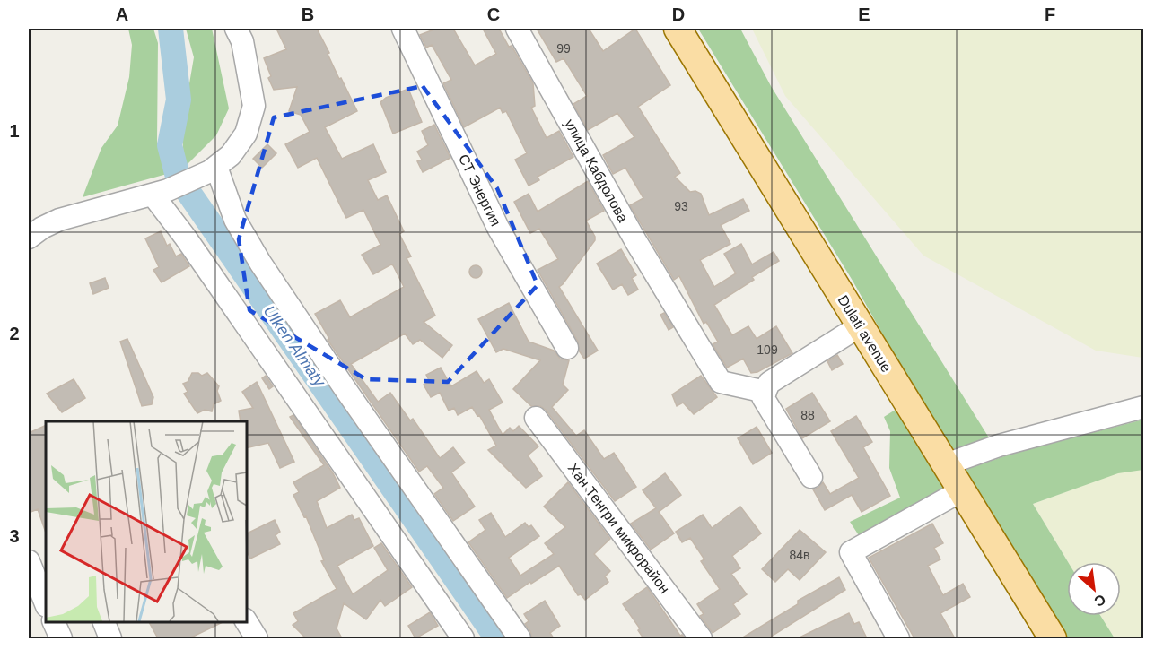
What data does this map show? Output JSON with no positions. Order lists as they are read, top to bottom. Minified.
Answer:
{"streets":{"main road":["Dulati avenue"],"street":["улица Кабдолова","СТ Энергия","Хан Тенгри микрорайон"]},"water":["Ulken Almaty"],"house_numbers":["99","93","109","88","84в"],"north":"bottom right","grid":{"columns":["A","B","C","D","E","F"],"rows":["1","2","3"]}}
